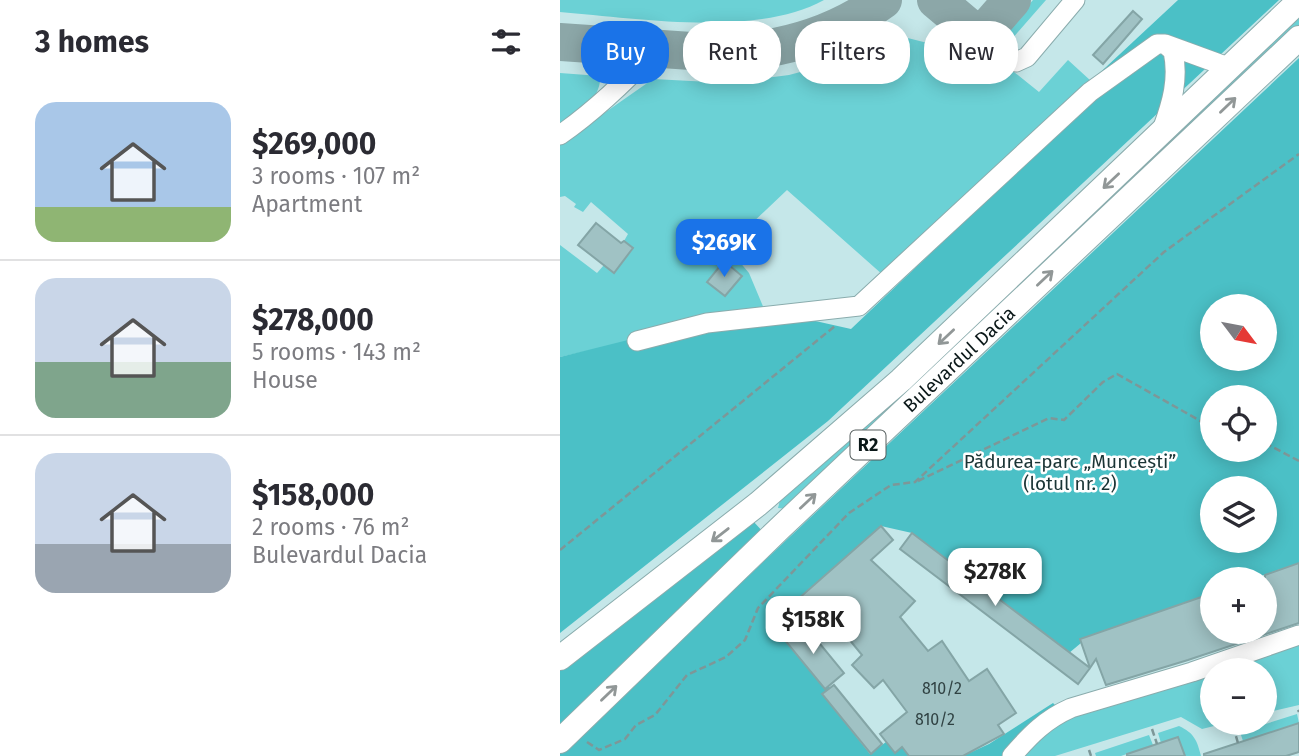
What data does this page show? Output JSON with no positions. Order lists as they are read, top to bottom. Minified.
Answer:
{"streets":{"main road":["Bulevardul Dacia","R2"]},"parks":["Pădurea-parc „Muncești” (lotul nr. 2)"],"house_numbers":["810/2","810/2"],"north":"bottom right","page":{"heading":"3 homes","chip":["Buy","Rent","Filters","New"],"list":[{"name":"$269,000","note":"3 rooms · 107 m² · Apartment"},{"name":"$278,000","note":"5 rooms · 143 m² · House"},{"name":"$158,000","note":"2 rooms · 76 m² · Bulevardul Dacia"}],"price":["$269K","$278K","$158K"],"map_buttons":["+","−"]}}
